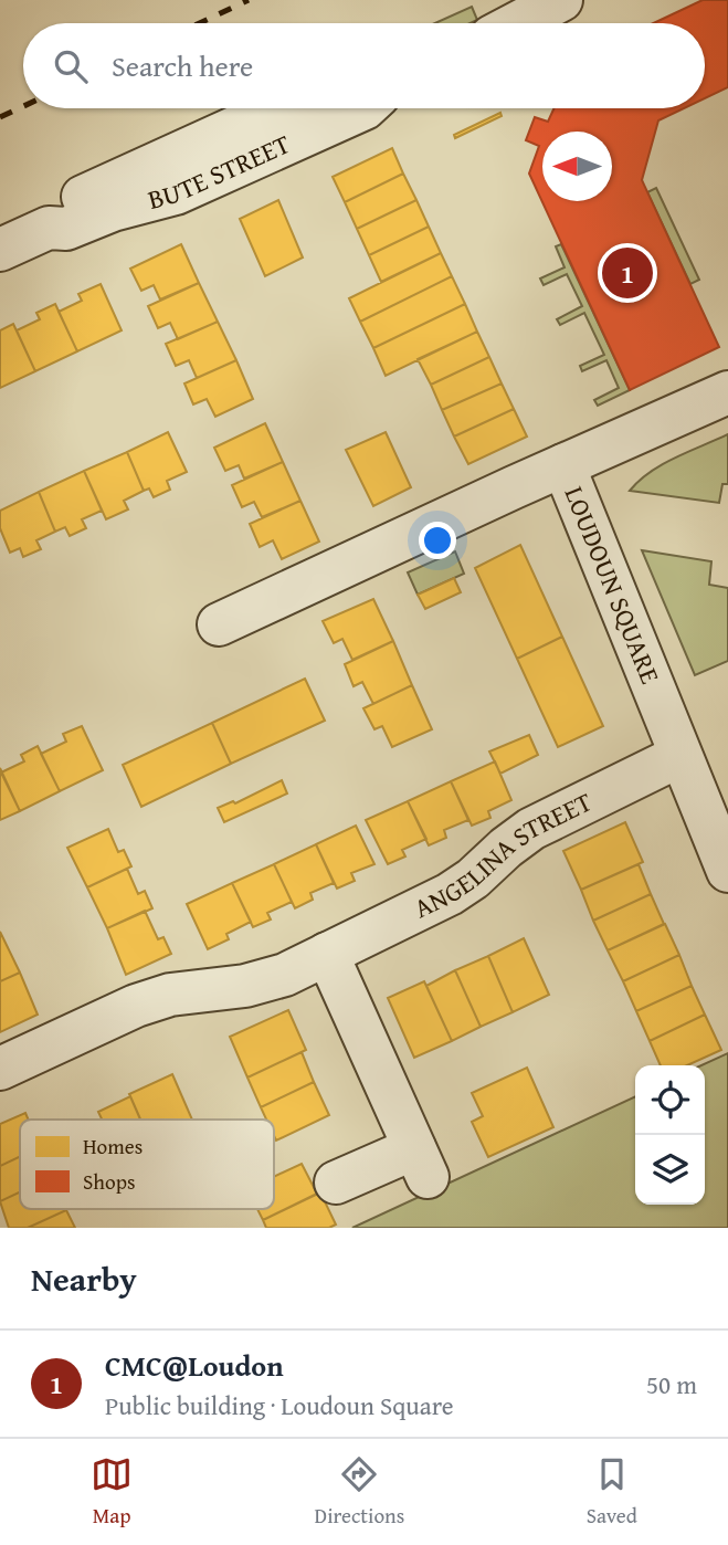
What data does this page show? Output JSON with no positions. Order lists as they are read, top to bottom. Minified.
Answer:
{"streets":{"street":["BUTE STREET","LOUDOUN SQUARE","ANGELINA STREET"]},"crossings":[["LOUDOUN SQUARE","ANGELINA STREET"]],"legend":["Homes","Shops"],"north":"left","page":{"search":"Search here","pins":"1","heading":"Nearby","list":[{"mark":"1","name":"CMC@Loudon","note":"Public building · Loudoun Square","value":"50 m"}],"nav":["Map","Directions","Saved"]}}
